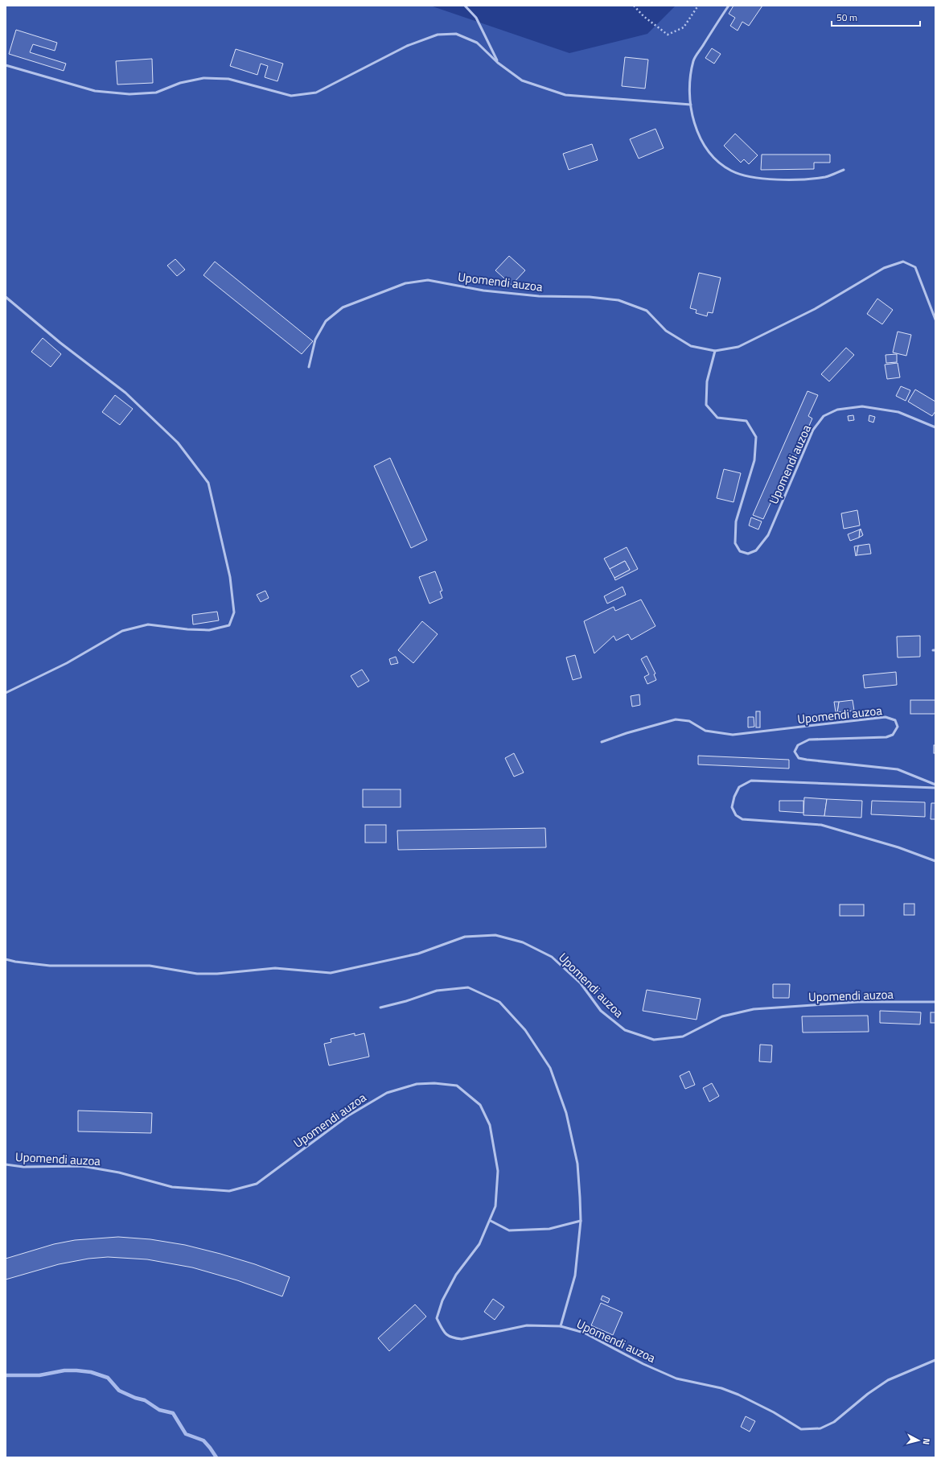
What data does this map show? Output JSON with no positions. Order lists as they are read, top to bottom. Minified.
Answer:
{"streets":{"lane":["Upomendi auzoa"]},"scale_bar":"50 m","north":"right"}
